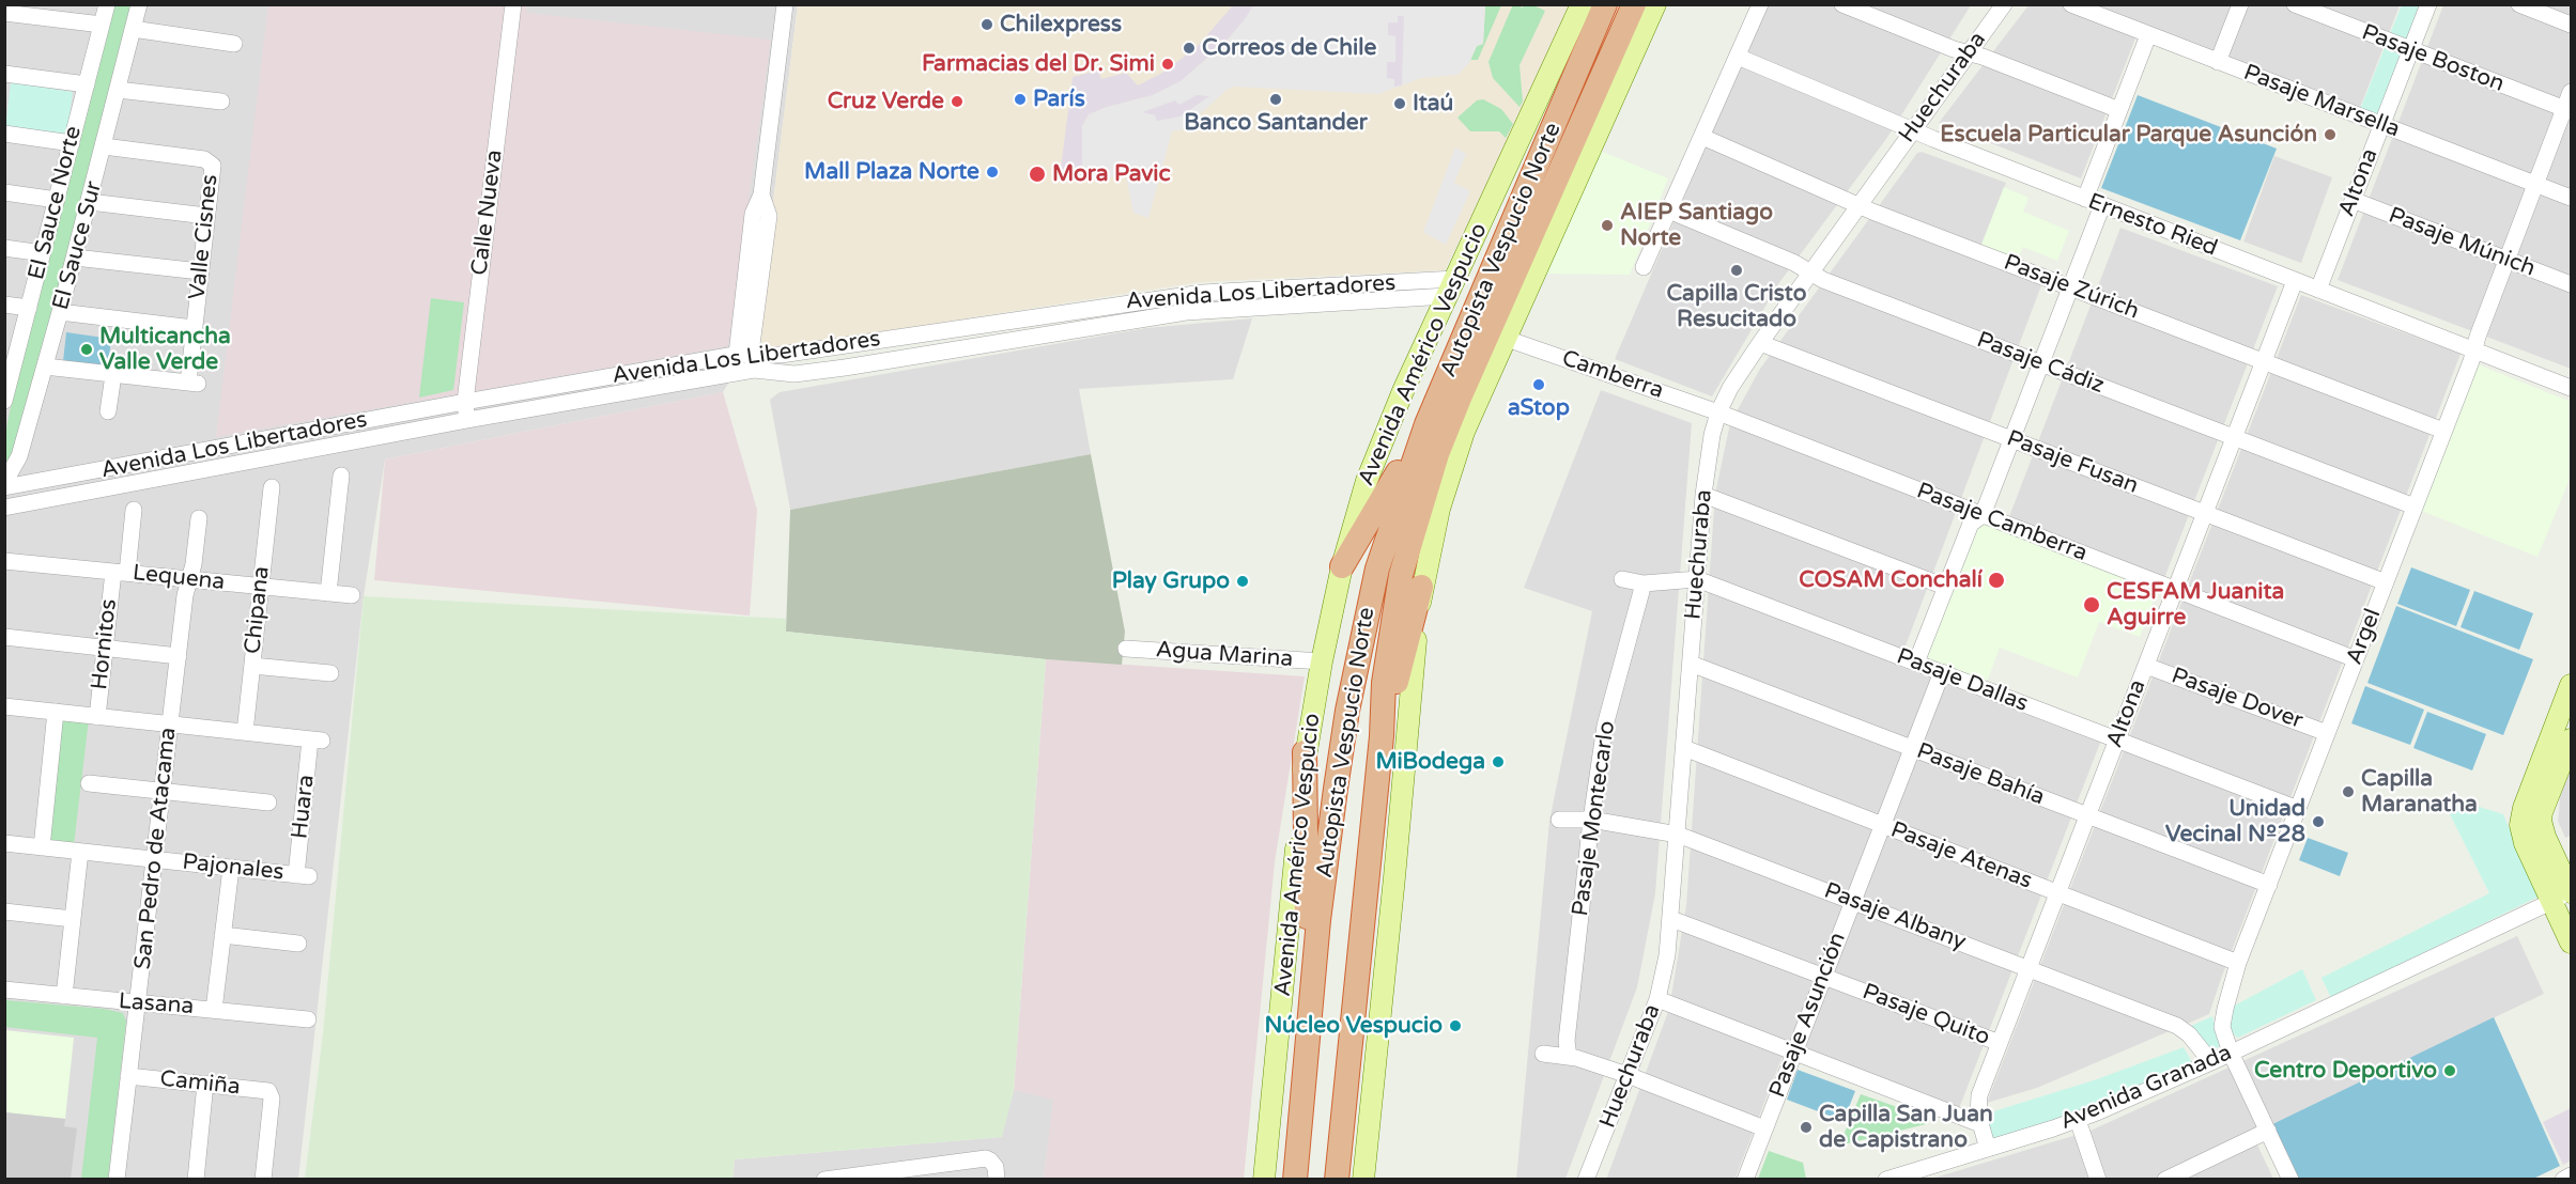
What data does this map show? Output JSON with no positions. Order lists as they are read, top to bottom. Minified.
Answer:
{"streets":{"highway":["Autopista Vespucio Norte"],"main road":["Avenida Américo Vespucio"],"street":["Pasaje Boston","Huechuraba","Pasaje Marsella","Altona","El Sauce Norte","Calle Nueva","Ernesto Ried","Valle Cisnes","Pasaje Múnich","El Sauce Sur","Pasaje Zúrich","Avenida Los Libertadores","Pasaje Cádiz","Camberra","Pasaje Fusan","Pasaje Camberra","Lequena","Chipana","Argel","Hornitos","Agua Marina","Pasaje Dallas","Pasaje Dover","Pasaje Bahía","Huara","Pasaje Montecarlo","San Pedro de Atacama","Pasaje Atenas","Pajonales","Pasaje Albany","Lasana","Pasaje Asunción","Pasaje Quito","Camiña","Avenida Granada"]},"crossings":[["Pasaje Boston","Altona"],["Pasaje Boston","Argel"],["Huechuraba","Ernesto Ried"],["Huechuraba","Pasaje Zúrich"],["Huechuraba","Pasaje Cádiz"],["Huechuraba","Camberra"],["Huechuraba","Pasaje Fusan"],["Huechuraba","Pasaje Camberra"],["Huechuraba","Pasaje Dallas"],["Huechuraba","Pasaje Bahía"],["Huechuraba","Pasaje Atenas"],["Huechuraba","Pasaje Albany"],["Huechuraba","Pasaje Quito"],["Pasaje Marsella","Altona"],["Pasaje Marsella","Argel"],["Altona","Ernesto Ried"],["Altona","Pasaje Múnich"],["Altona","Pasaje Zúrich"],["Altona","Pasaje Cádiz"],["Altona","Pasaje Fusan"],["Altona","Pasaje Camberra"],["Altona","Pasaje Dallas"],["Altona","Pasaje Dover"],["Altona","Pasaje Bahía"],["Altona","Pasaje Atenas"],["Altona","Pasaje Albany"],["Altona","Pasaje Quito"],["Altona","Avenida Granada"],["Calle Nueva","Avenida Los Libertadores"],["Ernesto Ried","Argel"],["Valle Cisnes","El Sauce Sur"],["Pasaje Múnich","Argel"],["El Sauce Sur","Avenida Los Libertadores"],["Pasaje Zúrich","Argel"],["Avenida Los Libertadores","Avenida Américo Vespucio"],["Avenida Américo Vespucio","Agua Marina"],["Pasaje Cádiz","Argel"],["Camberra","Pasaje Camberra"],["Pasaje Fusan","Argel"],["Pasaje Camberra","Argel"],["Lequena","Chipana"],["Lequena","Hornitos"],["Lequena","San Pedro de Atacama"],["Chipana","Huara"],["Argel","Pasaje Dallas"],["Argel","Pasaje Dover"],["Argel","Pasaje Bahía"],["Argel","Pasaje Atenas"],["Argel","Avenida Granada"],["Pasaje Dallas","Pasaje Montecarlo"],["Pasaje Dallas","Pasaje Asunción"],["Pasaje Bahía","Pasaje Asunción"],["Huara","Pajonales"],["Pasaje Montecarlo","Pasaje Albany"],["San Pedro de Atacama","Pajonales"],["San Pedro de Atacama","Lasana"],["San Pedro de Atacama","Camiña"],["Pasaje Atenas","Pasaje Asunción"],["Pasaje Albany","Pasaje Asunción"],["Pasaje Albany","Avenida Granada"],["Pasaje Asunción","Pasaje Quito"]],"places":["Chilexpress","Correos de Chile","Farmacias del Dr. Simi","París","Banco Santander","Cruz Verde","Itaú","Escuela Particular Parque Asunción","Mall Plaza Norte","Mora Pavic","AIEP Santiago Norte","Capilla Cristo Resucitado","Multicancha Valle Verde","aStop","COSAM Conchalí","Play Grupo","CESFAM Juanita Aguirre","MiBodega","Capilla Maranatha","Unidad Vecinal Nº28","Núcleo Vespucio","Centro Deportivo","Capilla San Juan de Capistrano"]}
